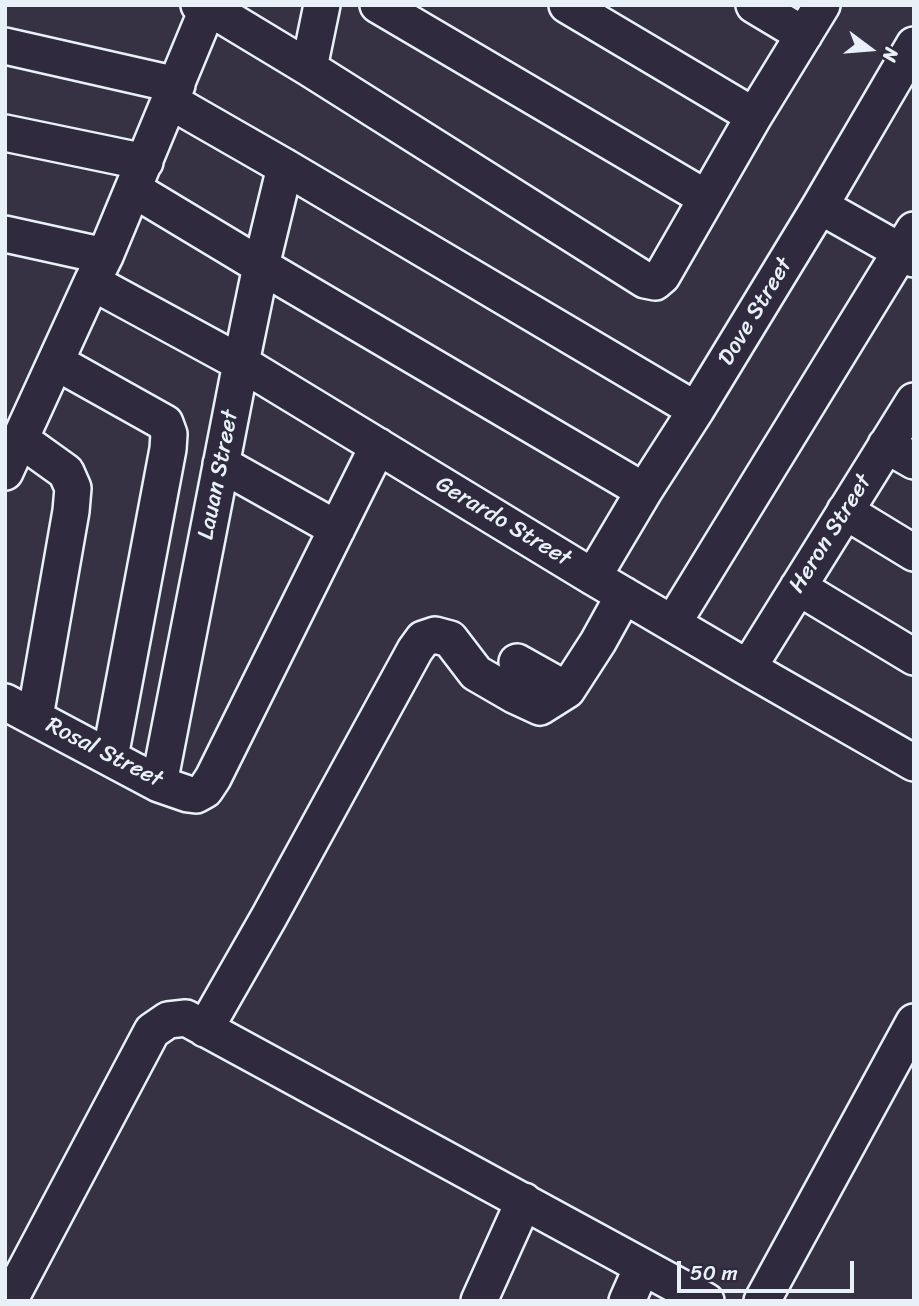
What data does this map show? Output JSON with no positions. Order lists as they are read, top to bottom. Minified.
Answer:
{"streets":{"street":["Dove Street","Lauan Street","Gerardo Street","Heron Street","Rosal Street"]},"crossings":[["Dove Street","Gerardo Street"],["Lauan Street","Gerardo Street"],["Lauan Street","Rosal Street"],["Gerardo Street","Heron Street"]],"scale_bar":"50 m","north":"right"}
